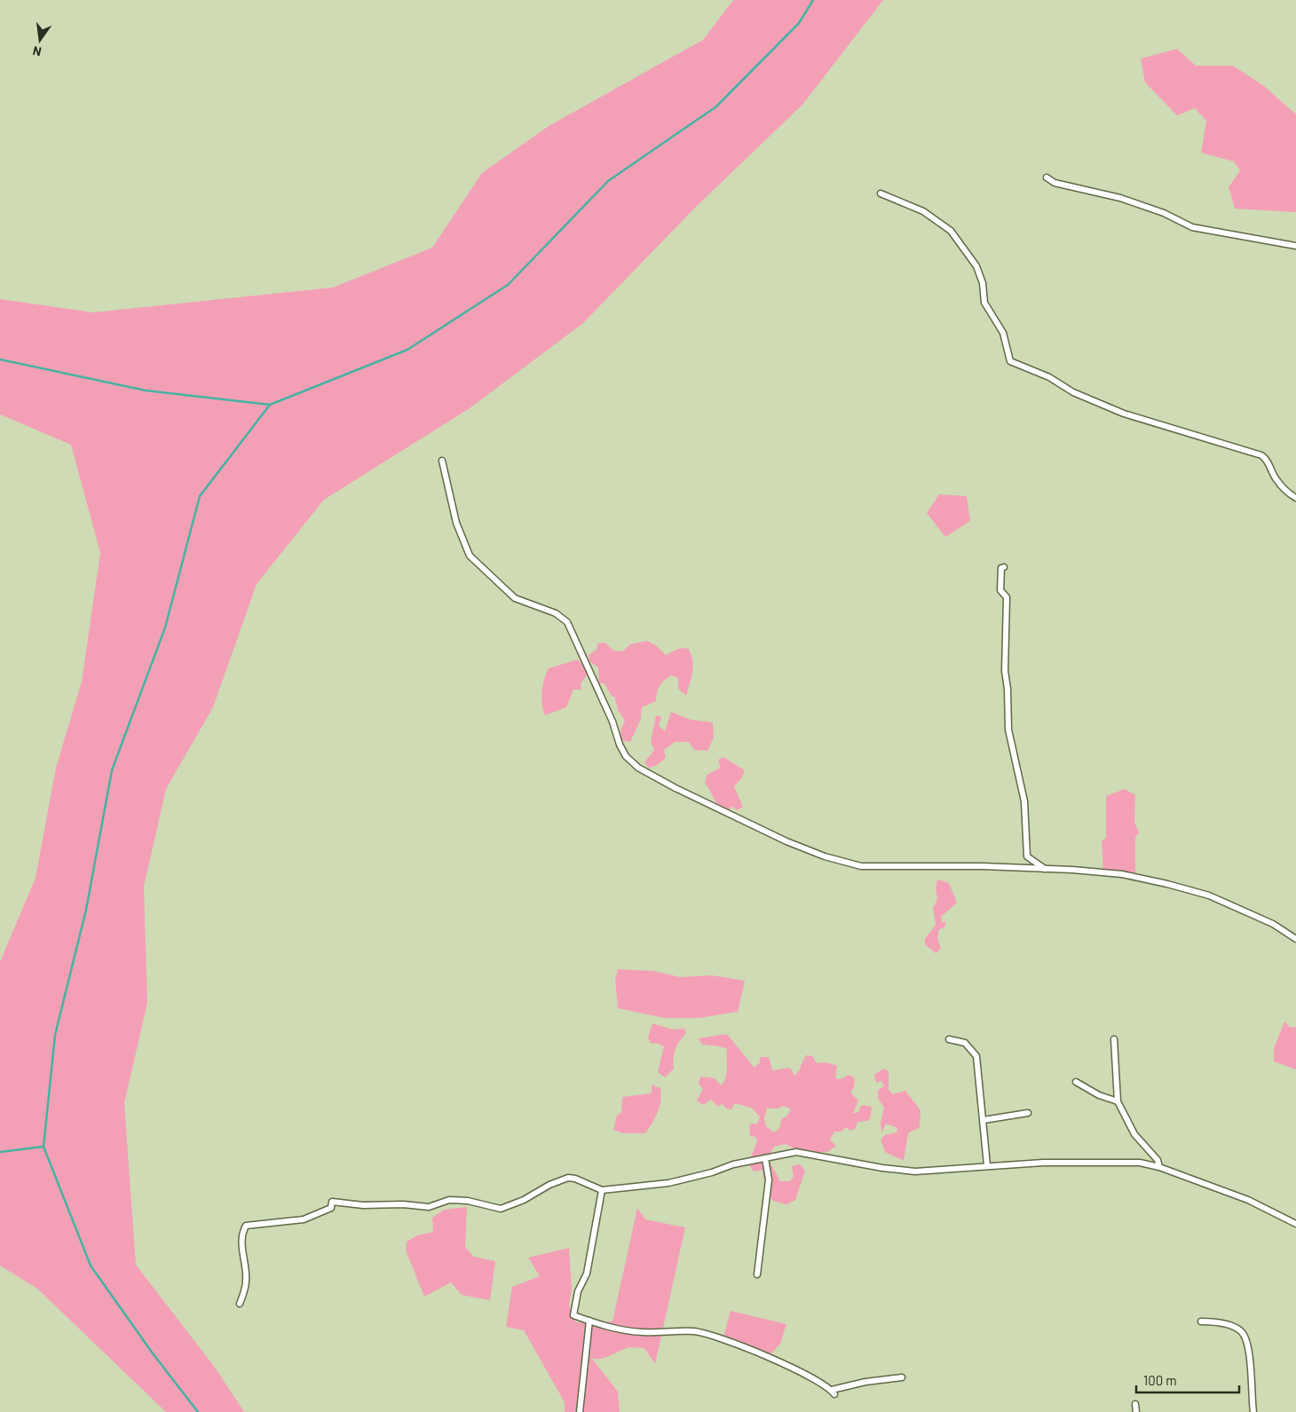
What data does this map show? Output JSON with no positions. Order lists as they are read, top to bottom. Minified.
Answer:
{"scale_bar":"100 m","north":"bottom"}
